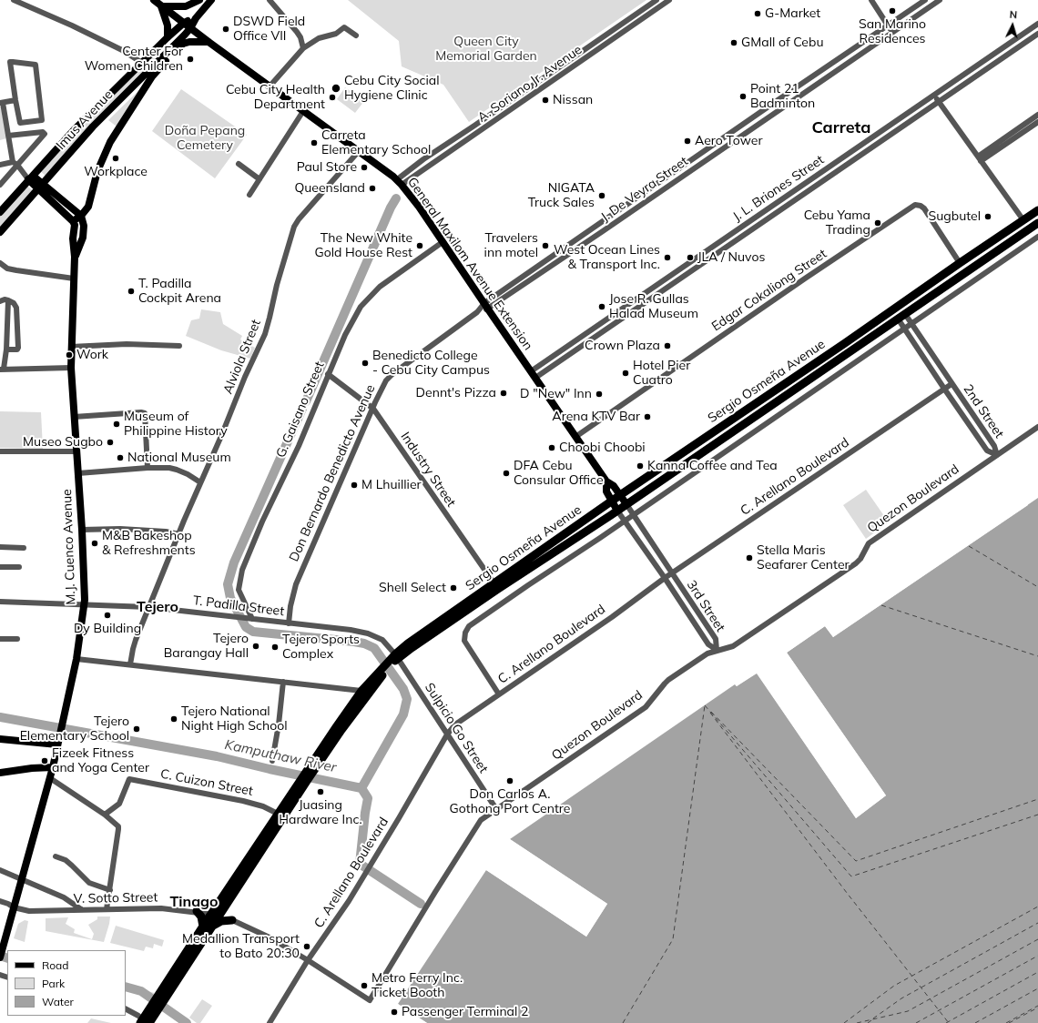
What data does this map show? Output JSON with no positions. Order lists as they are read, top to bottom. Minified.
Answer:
{"streets":{"highway":["Sergio Osmeña Avenue"],"main road":["Imus Avenue","General Maxilom Avenue Extension","M.J. Cuenco Avenue"],"street":["A. Soriano Jr. Avenue","J. L. Briones Street","J. De Veyra Street","Edgar Cokaliong Street","Alviola Street","G. Gaisano Street","2nd Street","Industry Street","Don Bernardo Benedicto Avenue","C. Arellano Boulevard","Quezon Boulevard","T. Padilla Street","3rd Street","Sulpicio Go Street","C. Cuizon Street","V. Sotto Street"]},"crossings":[["A. Soriano Jr. Avenue","General Maxilom Avenue Extension"],["Imus Avenue","General Maxilom Avenue Extension"],["J. L. Briones Street","General Maxilom Avenue Extension"],["J. De Veyra Street","General Maxilom Avenue Extension"],["J. De Veyra Street","Don Bernardo Benedicto Avenue"],["General Maxilom Avenue Extension","Edgar Cokaliong Street"],["General Maxilom Avenue Extension","Alviola Street"],["General Maxilom Avenue Extension","Sergio Osmeña Avenue"],["General Maxilom Avenue Extension","G. Gaisano Street"],["General Maxilom Avenue Extension","Don Bernardo Benedicto Avenue"],["General Maxilom Avenue Extension","3rd Street"],["Edgar Cokaliong Street","Sergio Osmeña Avenue"],["Alviola Street","T. Padilla Street"],["Sergio Osmeña Avenue","2nd Street"],["Sergio Osmeña Avenue","Industry Street"],["Sergio Osmeña Avenue","T. Padilla Street"],["Sergio Osmeña Avenue","3rd Street"],["Sergio Osmeña Avenue","Sulpicio Go Street"],["Sergio Osmeña Avenue","C. Cuizon Street"],["Sergio Osmeña Avenue","V. Sotto Street"],["G. Gaisano Street","Industry Street"],["G. Gaisano Street","T. Padilla Street"],["2nd Street","C. Arellano Boulevard"],["2nd Street","Quezon Boulevard"],["Industry Street","Don Bernardo Benedicto Avenue"],["Don Bernardo Benedicto Avenue","T. Padilla Street"],["C. Arellano Boulevard","3rd Street"],["C. Arellano Boulevard","Sulpicio Go Street"],["C. Arellano Boulevard","V. Sotto Street"],["Quezon Boulevard","3rd Street"],["Quezon Boulevard","Sulpicio Go Street"],["Quezon Boulevard","V. Sotto Street"],["M.J. Cuenco Avenue","T. Padilla Street"],["M.J. Cuenco Avenue","V. Sotto Street"],["T. Padilla Street","Sulpicio Go Street"]],"districts":["Carreta","Tejero","Tinago"],"water":["Kamputhaw River"],"parks":["Queen City Memorial Garden","Doña Pepang Cemetery"],"places":["San Marino Residences","G-Market","DSWD Field Office VII","GMall of Cebu","Center For Women Children","Cebu City Social Hygiene Clinic","Point 21 Badminton","Cebu City Health Department","Nissan","Aero Tower","Carreta Elementary School","Workplace","Paul Store","Queensland","NIGATA Truck Sales","Sugbutel","Cebu Yama Trading","The New White Gold House Rest","Travelers inn motel","West Ocean Lines & Transport Inc.","JLA / Nuvos","T. Padilla Cockpit Arena","Jose R. Gullas Halad Museum","Crown Plaza","Work","Benedicto College - Cebu City Campus","Hotel Pier Cuatro","Dennt's Pizza","D \"New\" Inn","Arena KTV Bar","Museum of Philippine History","Museo Sugbo","Choobi Choobi","National Museum","Kanna Coffee and Tea","DFA Cebu Consular Office","M Lhuillier","M&B Bakeshop & Refreshments","Stella Maris Seafarer Center","Shell Select","Dy Building","Tejero Barangay Hall","Tejero Sports Complex","Tejero National Night High School","Tejero Elementary School","Fizeek Fitness and Yoga Center","Don Carlos A. Gothong Port Centre","Juasing Hardware Inc.","Medallion Transport to Bato 20:30","Metro Ferry Inc. Ticket Booth","Passenger Terminal 2"],"legend":["Road","Park","Water"],"north":"top"}
